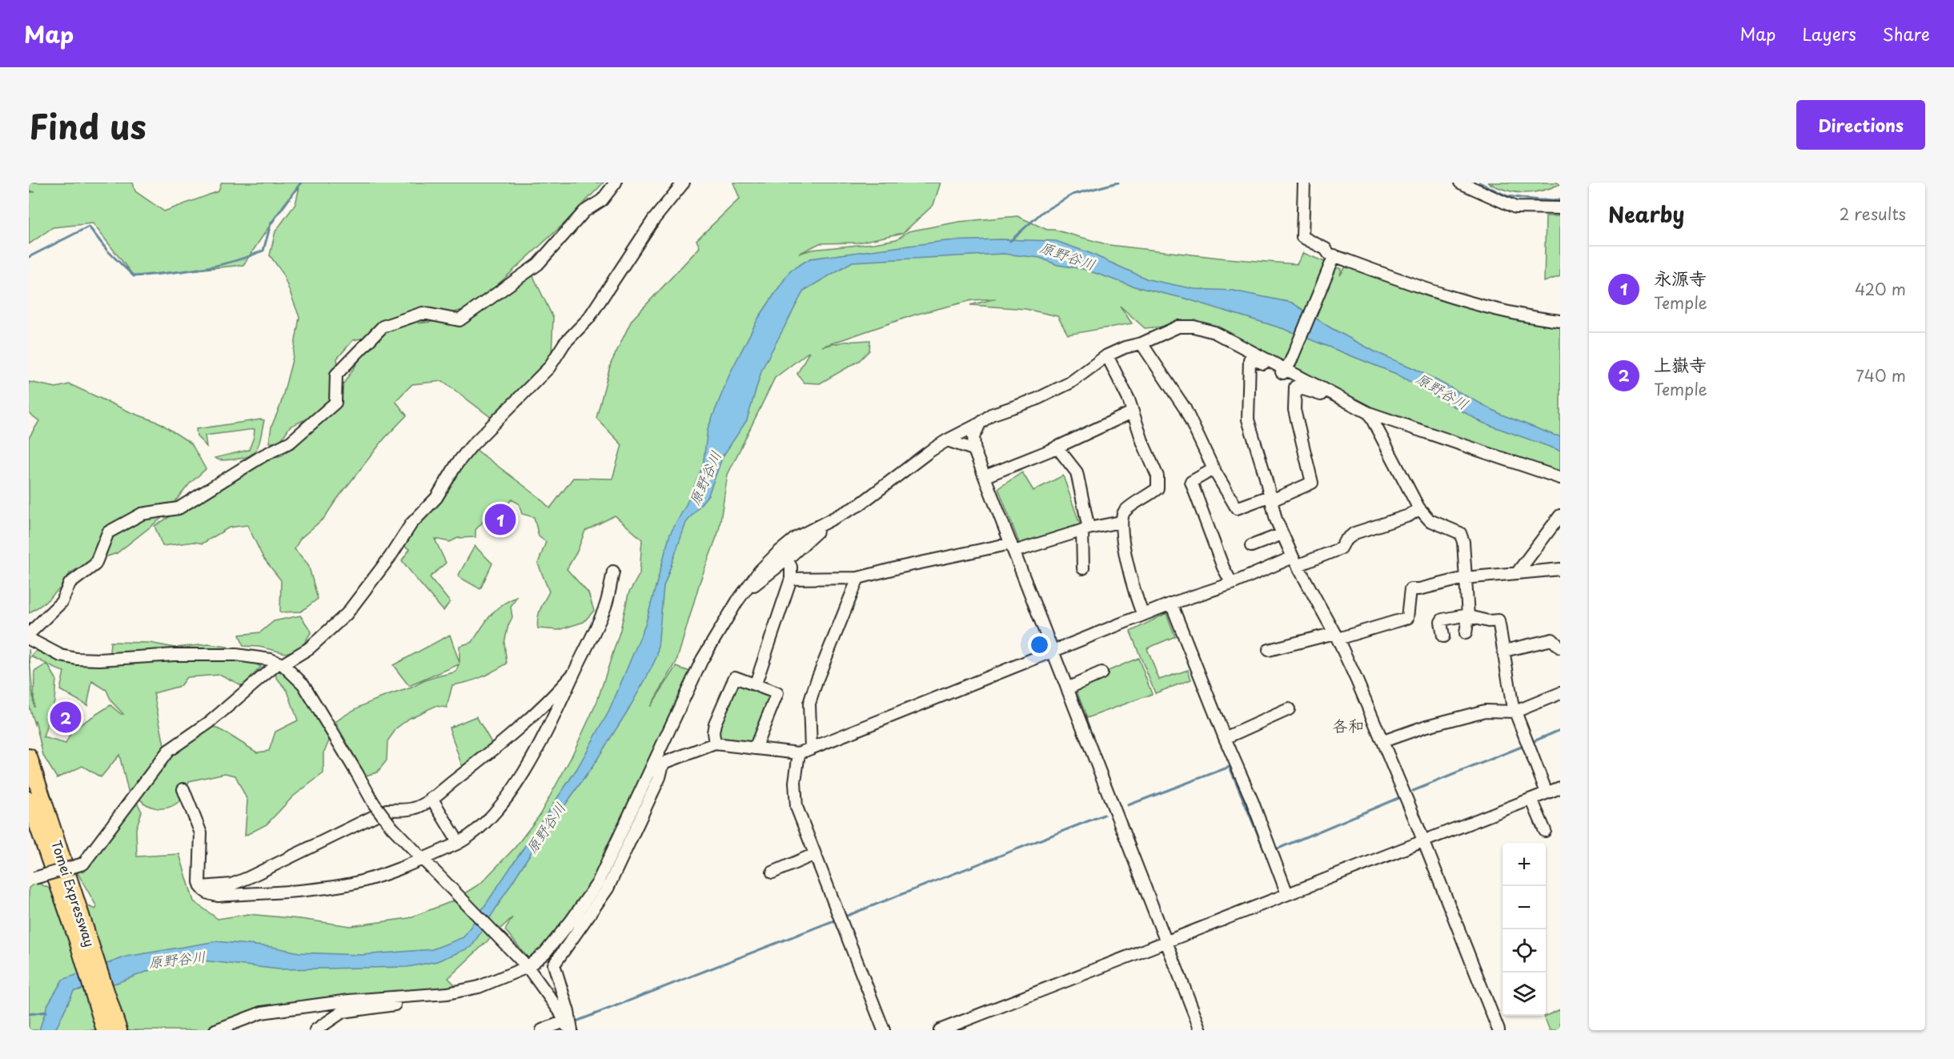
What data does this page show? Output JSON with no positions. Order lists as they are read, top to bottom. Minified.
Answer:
{"streets":{"highway":["Tomei Expressway"]},"districts":["各和"],"water":["原野谷川"],"page":{"header":"Map","nav":["Map","Layers","Share"],"title":"Find us","buttons":"Directions","heading":["Nearby","2 results"],"list":[{"mark":"1","name":"永源寺","note":"Temple","value":"420 m"},{"mark":"2","name":"上嶽寺","note":"Temple","value":"740 m"}],"pins":["1","2"],"map_buttons":["+","−"]}}
